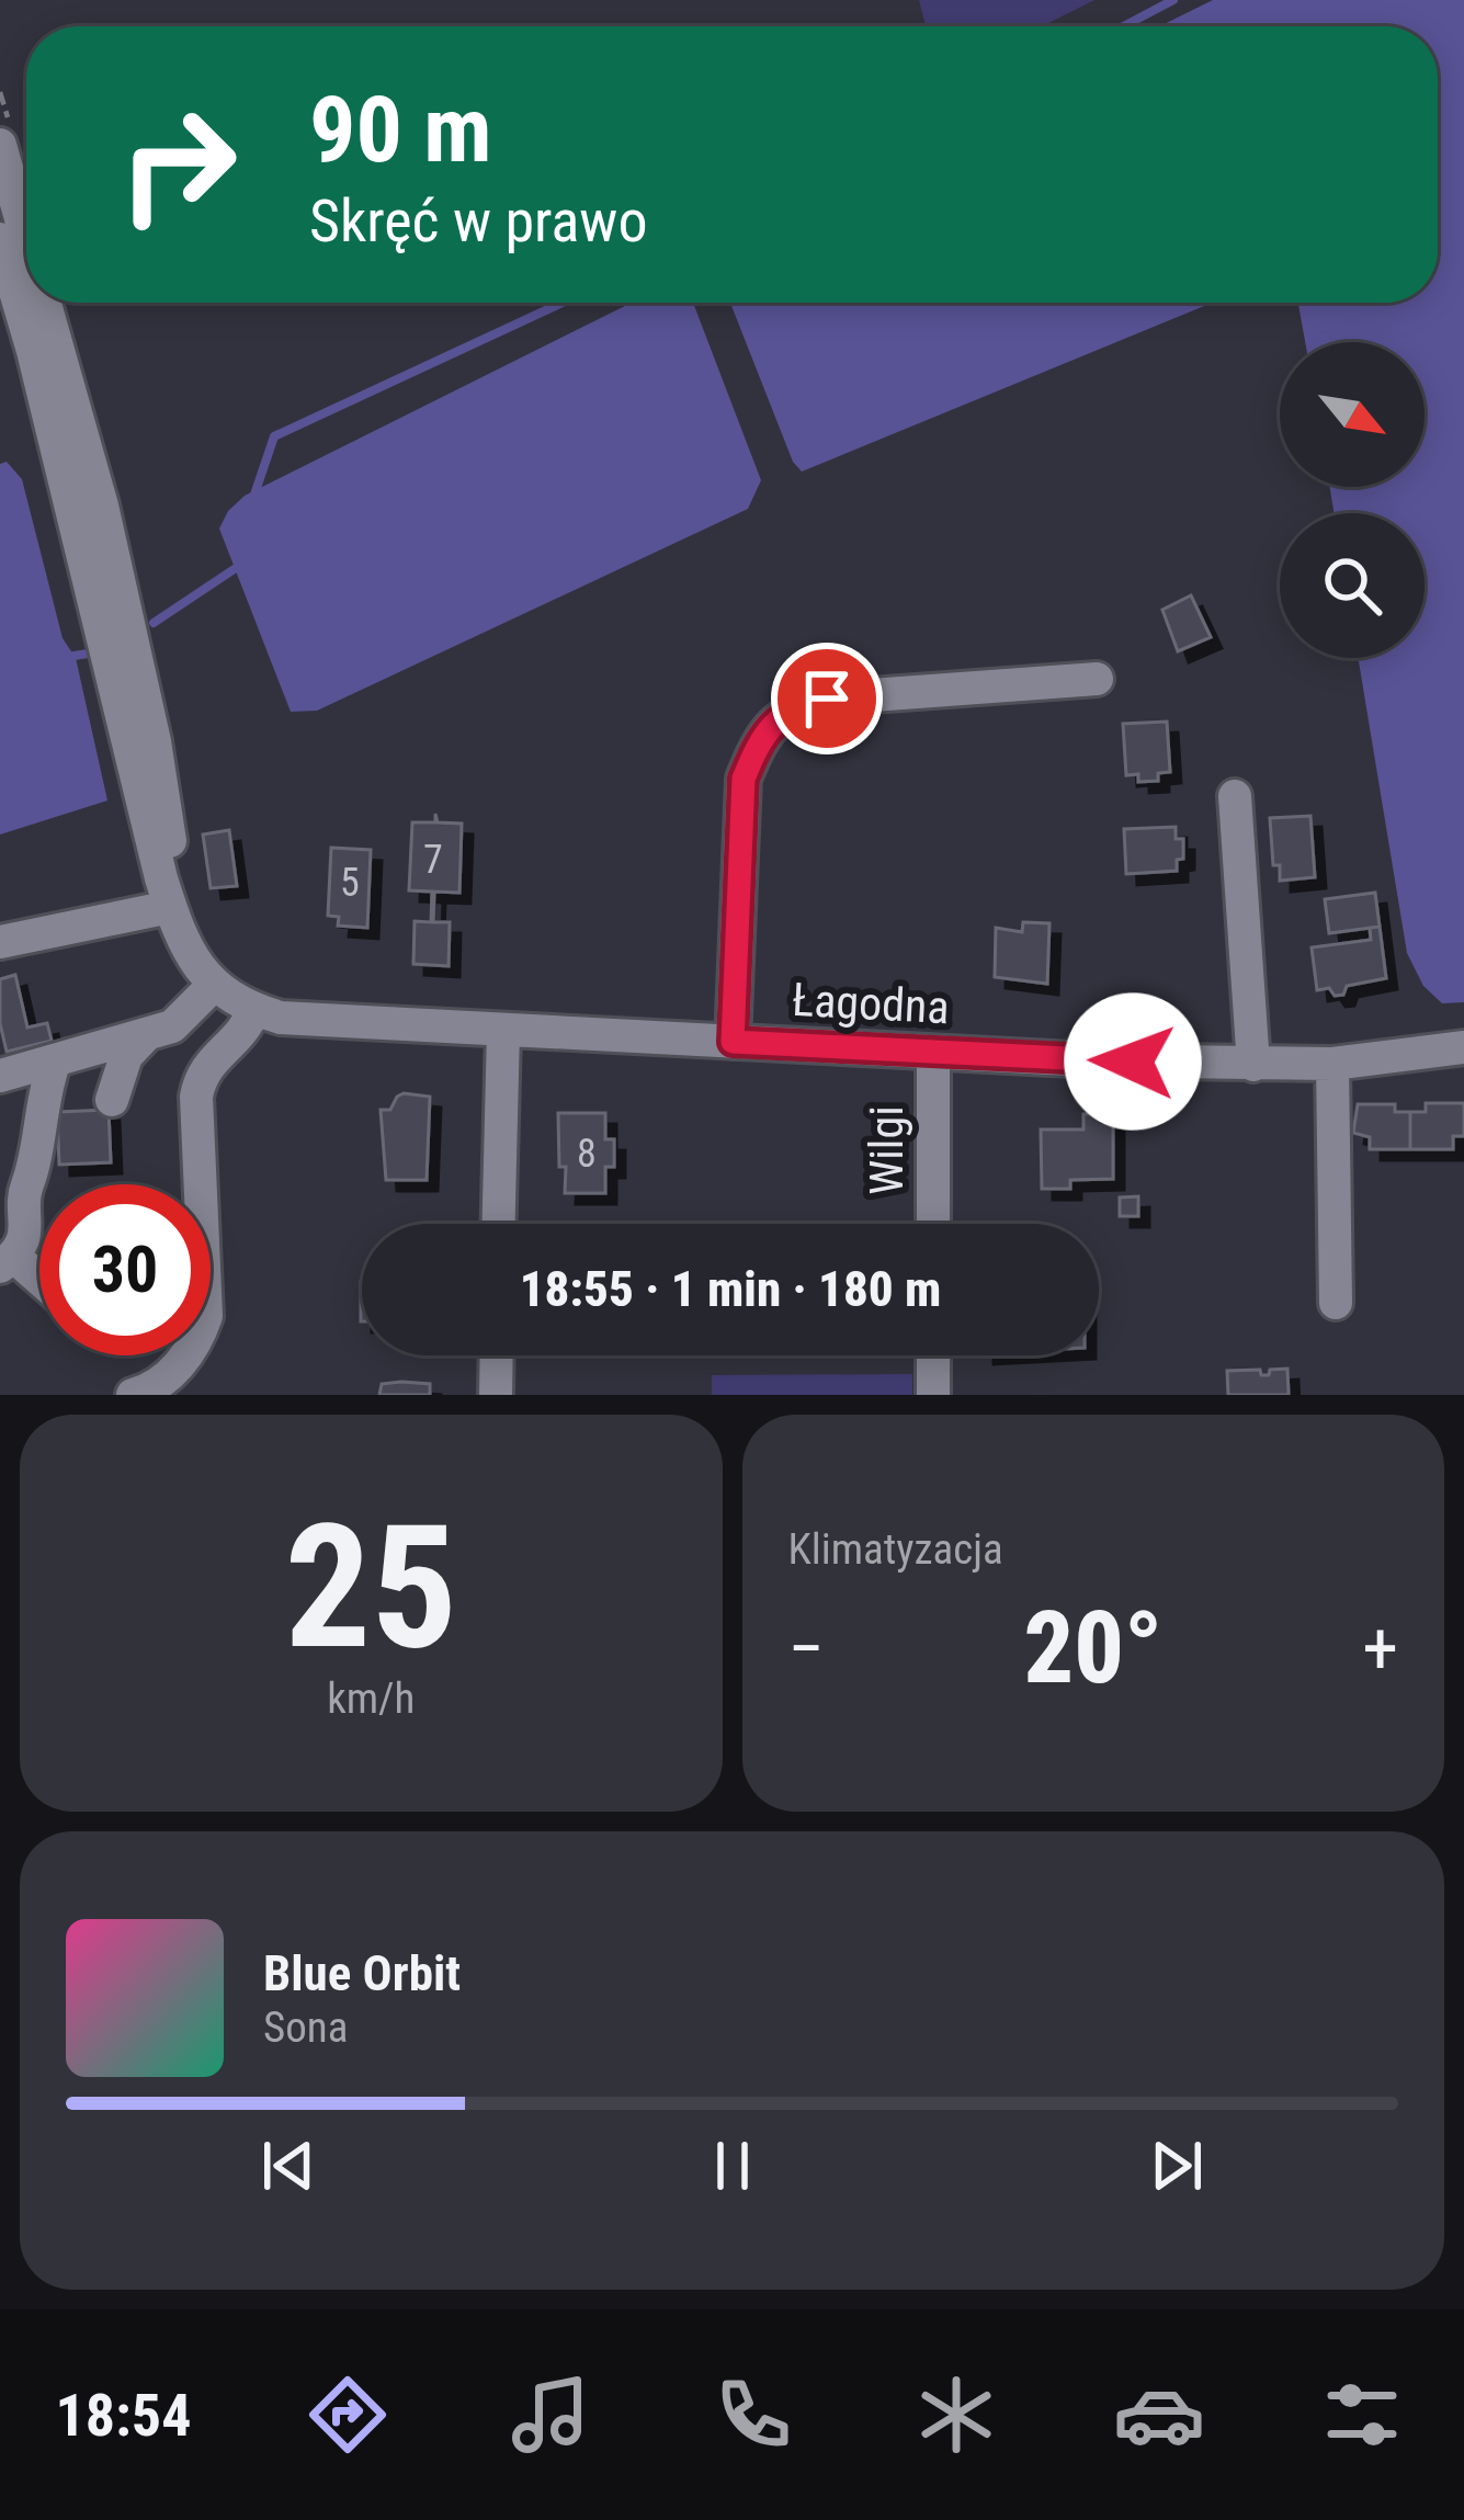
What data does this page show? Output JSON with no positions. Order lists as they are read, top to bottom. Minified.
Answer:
{"streets":{"street":["Łagodna","Wilgi"]},"crossings":[["Łagodna","Wilgi"]],"house_numbers":["7","5","8"],"north":"bottom right","page":{"turn":["90 m","Skręć w prawo"],"limit":"30","trip":"18:55 · 1 min · 180 m","tile":[["25","km/h"],"Klimatyzacja"],"heat":["−","20°","+"],"song":["Blue Orbit","Sona"],"tabs":"18:54"}}
